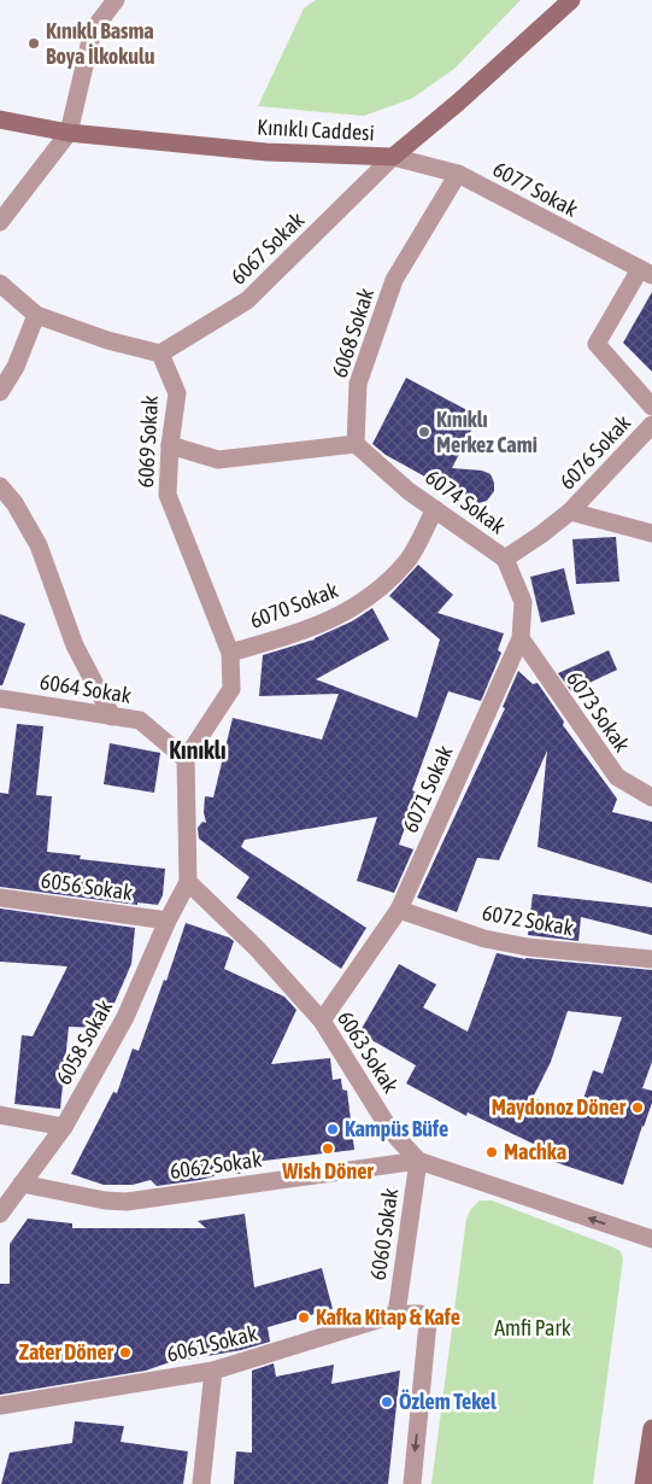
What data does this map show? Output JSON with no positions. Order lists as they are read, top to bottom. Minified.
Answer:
{"streets":{"street":["Kınıklı Caddesi","6077 Sokak","6067 Sokak","6068 Sokak","6069 Sokak","6076 Sokak","6074 Sokak","6070 Sokak","6064 Sokak","6073 Sokak","6071 Sokak","6056 Sokak","6072 Sokak","6058 Sokak","6063 Sokak","6062 Sokak","6060 Sokak","6061 Sokak"]},"crossings":[["Kınıklı Caddesi","6077 Sokak"],["Kınıklı Caddesi","6067 Sokak"],["6077 Sokak","6067 Sokak"],["6077 Sokak","6068 Sokak"],["6077 Sokak","6076 Sokak"],["6067 Sokak","6069 Sokak"],["6068 Sokak","6074 Sokak"],["6069 Sokak","6070 Sokak"],["6069 Sokak","6064 Sokak"],["6076 Sokak","6074 Sokak"],["6074 Sokak","6070 Sokak"],["6074 Sokak","6071 Sokak"],["6073 Sokak","6071 Sokak"],["6071 Sokak","6072 Sokak"],["6071 Sokak","6063 Sokak"],["6056 Sokak","6058 Sokak"],["6058 Sokak","6063 Sokak"],["6058 Sokak","6062 Sokak"],["6063 Sokak","6062 Sokak"],["6063 Sokak","6060 Sokak"],["6062 Sokak","6060 Sokak"],["6060 Sokak","6061 Sokak"]],"districts":["Kınıklı"],"parks":["Amfi Park"],"places":["Kınıklı Basma Boya İlkokulu","Kınıklı Merkez Cami","Maydonoz Döner","Kampüs Büfe","Wish Döner","Machka","Kafka Kitap & Kafe","Zater Döner","Özlem Tekel"]}
